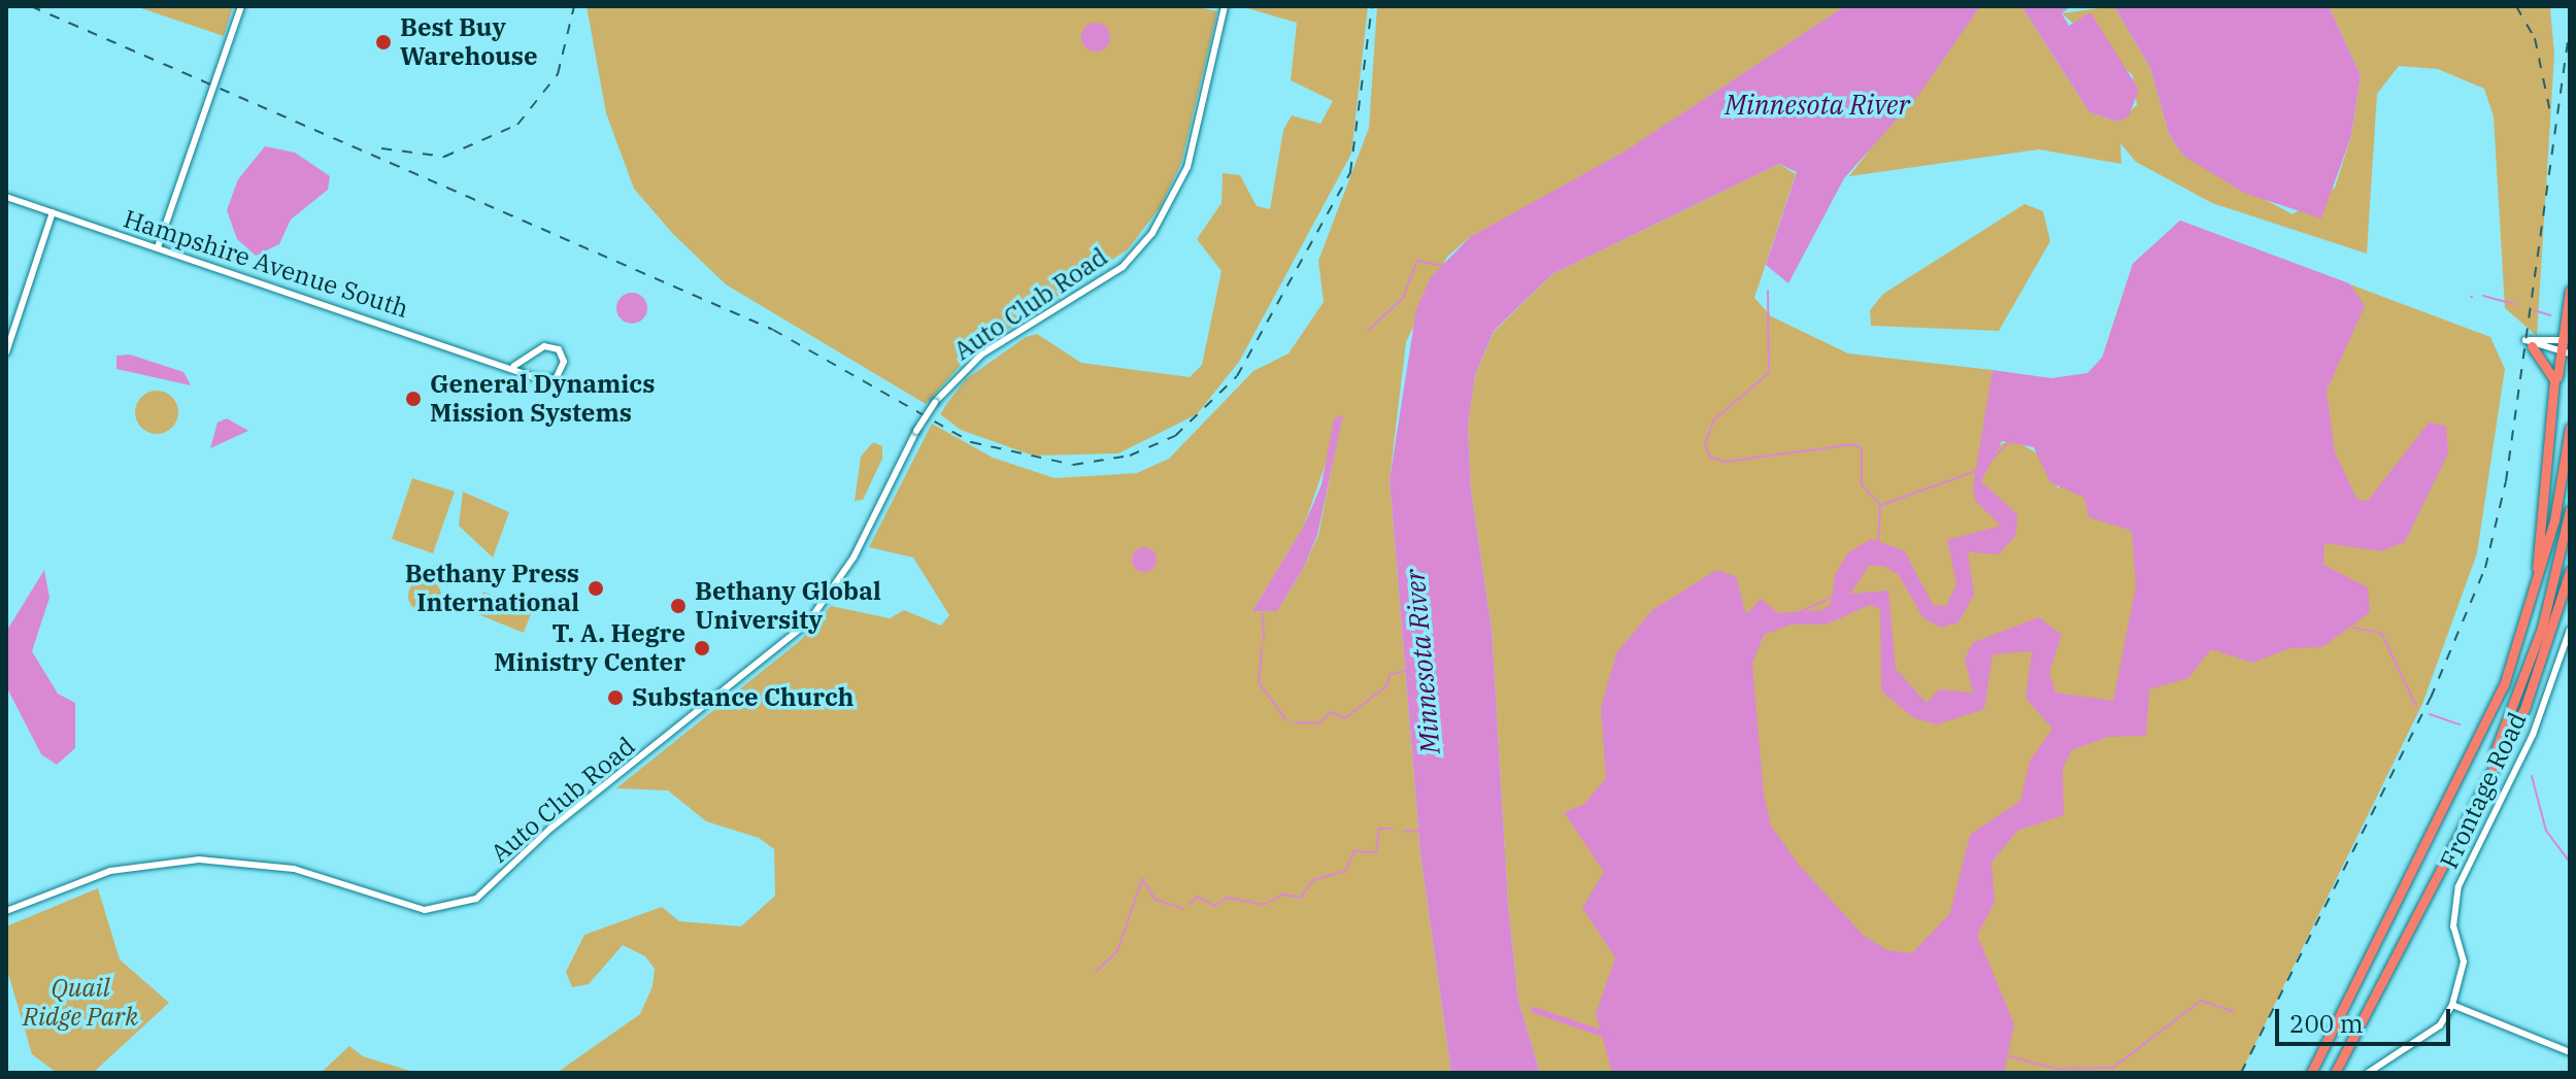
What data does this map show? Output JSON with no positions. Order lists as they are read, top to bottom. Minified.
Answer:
{"streets":{"street":["Hampshire Avenue South","Auto Club Road","Frontage Road"]},"water":["Minnesota River"],"parks":["Quail Ridge Park"],"places":["Best Buy Warehouse","General Dynamics Mission Systems","Bethany Press International","Bethany Global University","T. A. Hegre Ministry Center","Substance Church"],"scale_bar":"200 m"}
